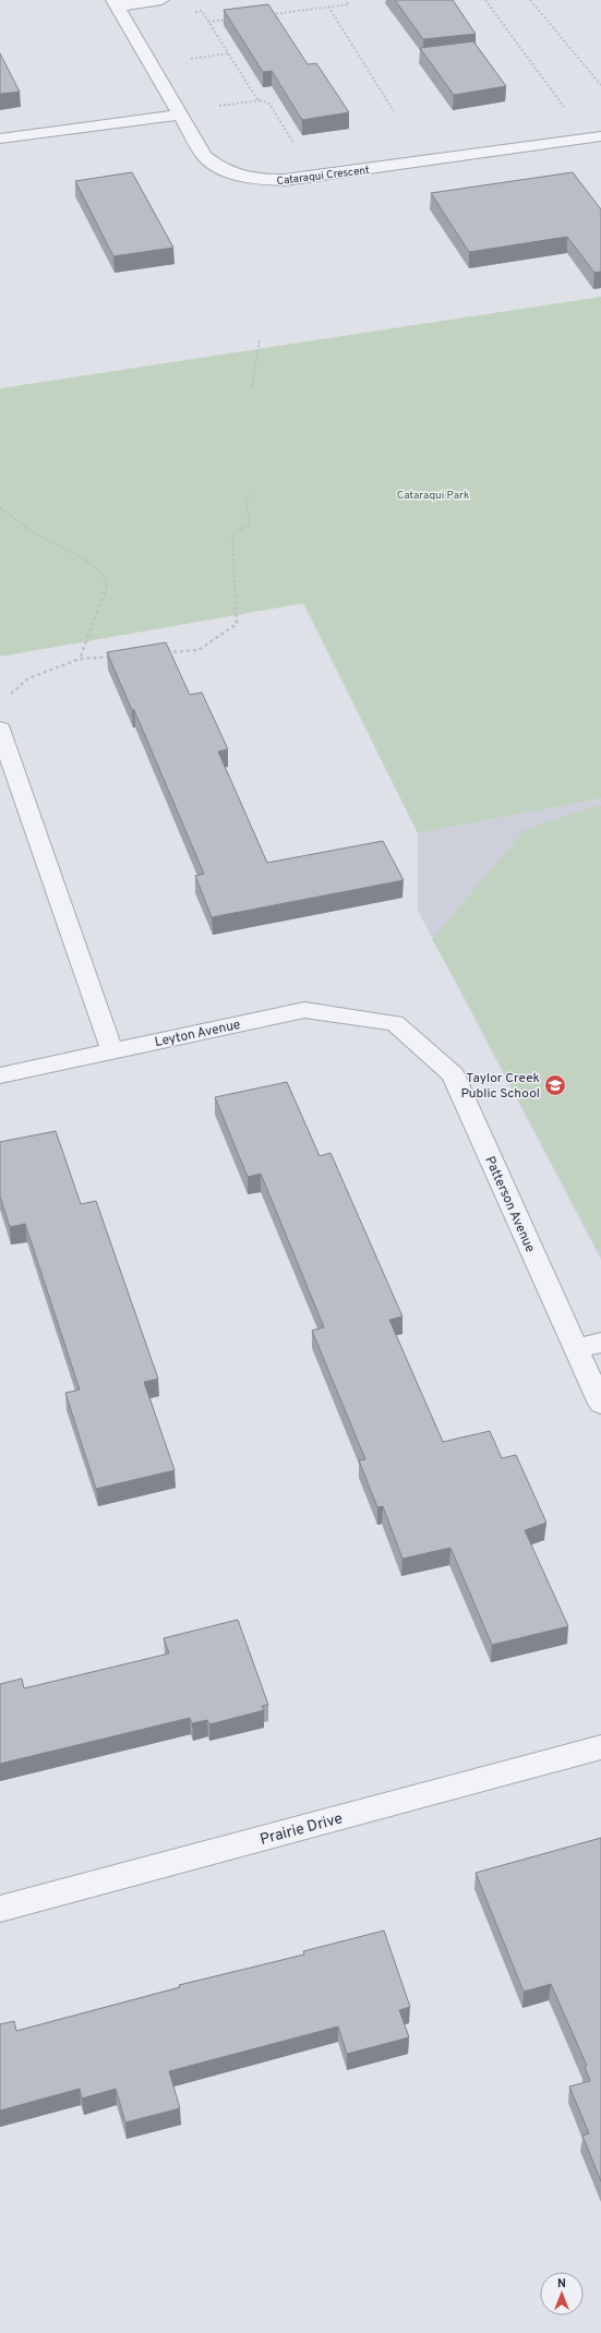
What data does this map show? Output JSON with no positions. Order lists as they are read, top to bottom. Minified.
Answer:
{"streets":{"street":["Cataraqui Crescent","Leyton Avenue","Patterson Avenue","Prairie Drive"]},"crossings":[["Leyton Avenue","Patterson Avenue"]],"parks":["Cataraqui Park"],"places":{"school or university":["Taylor Creek Public School"]},"north":"top"}
